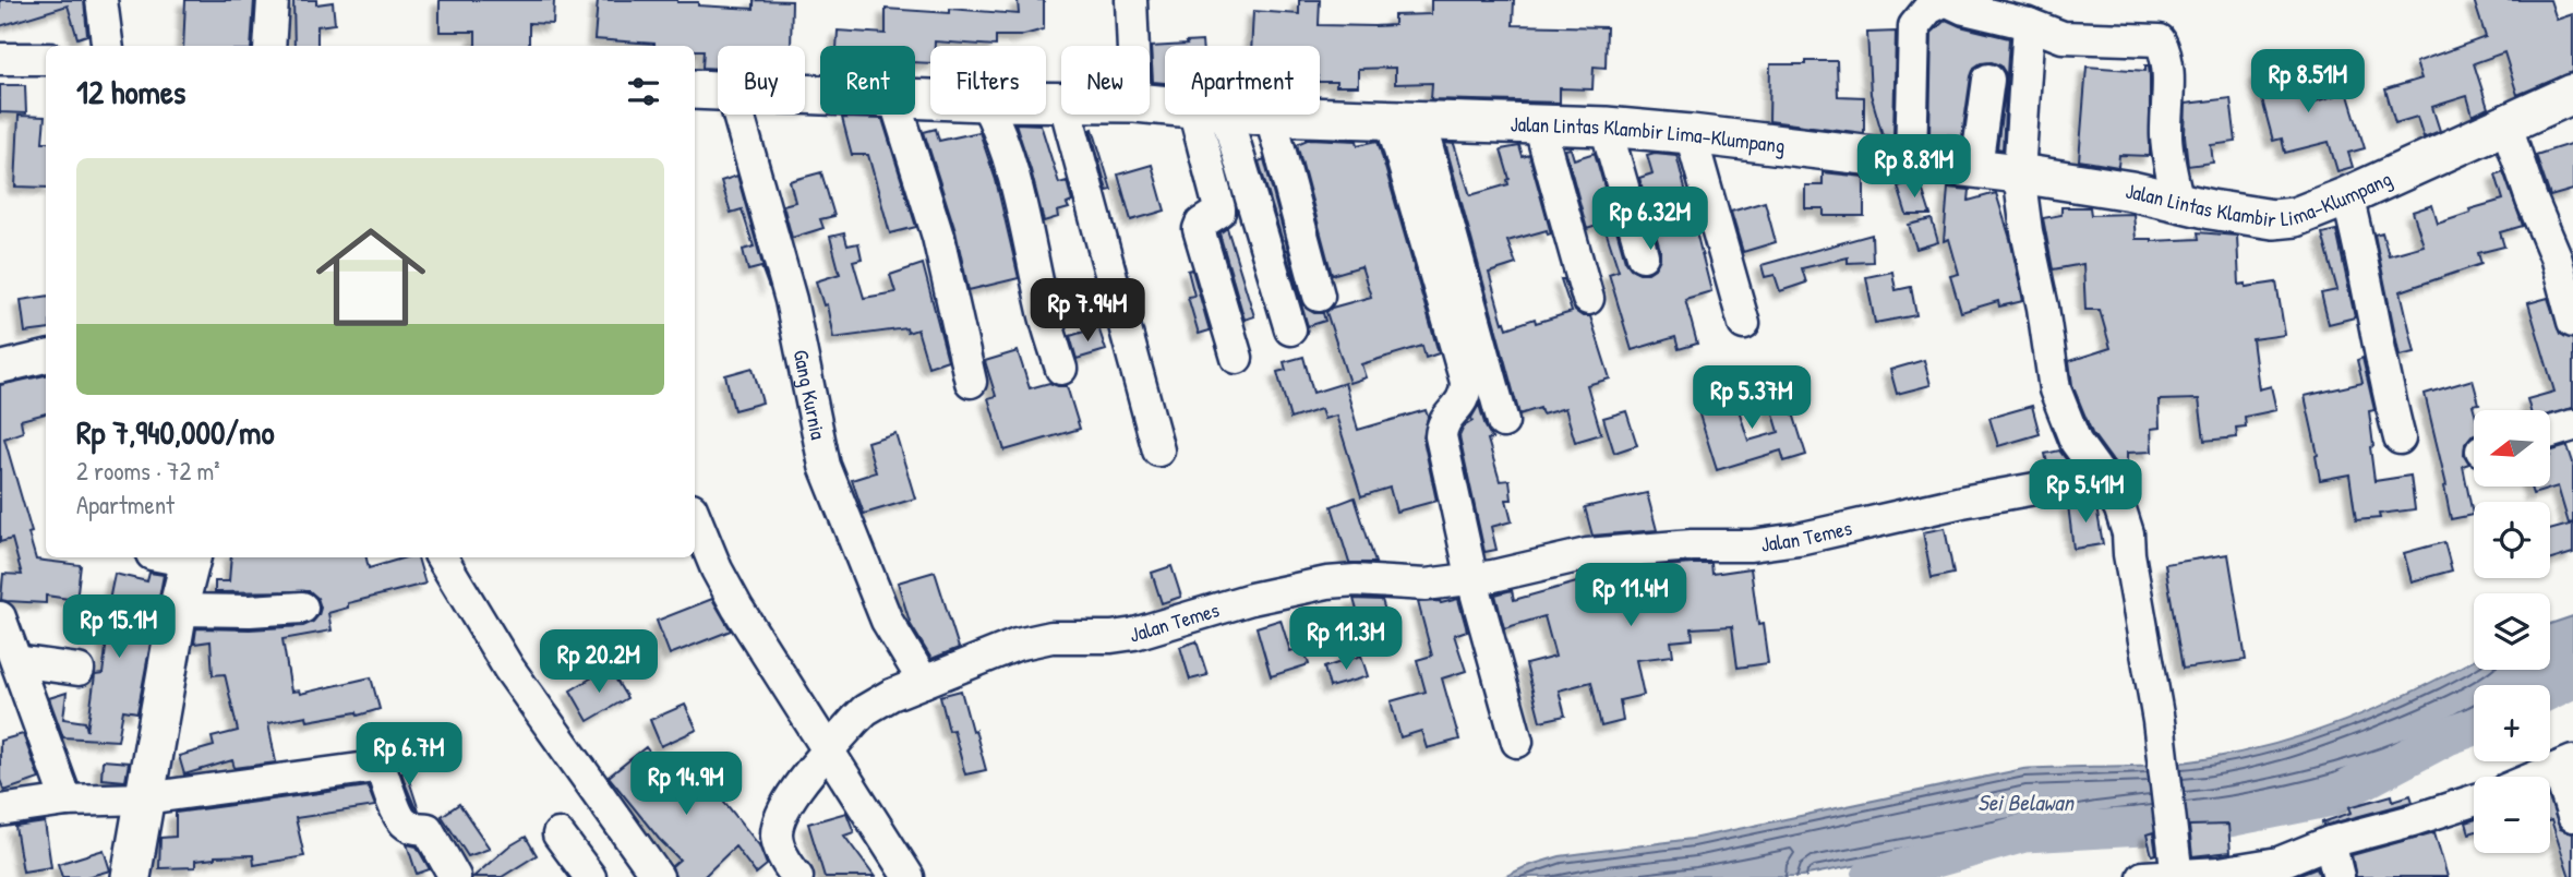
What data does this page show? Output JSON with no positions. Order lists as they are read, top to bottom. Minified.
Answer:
{"streets":{"main road":["Jalan Lintas Klambir Lima–Klumpang"],"street":["Gang Kurnia","Jalan Temes"]},"crossings":[["Gang Kurnia","Jalan Temes"]],"water":["Sei Belawan"],"north":"left","page":{"chip":["Buy","Rent","Filters","New","Apartment"],"heading":"12 homes","price":["Rp 8.51M","Rp 8.81M","Rp 6.32M","Rp 7.94M","Rp 5.37M","Rp 5.41M","Rp 11.4M","Rp 15.1M","Rp 11.3M","Rp 20.2M","Rp 6.7M","Rp 14.9M"],"list":[{"name":"Rp 7,940,000/mo","note":"2 rooms · 72 m² · Apartment"}],"map_buttons":["+","−"]}}
